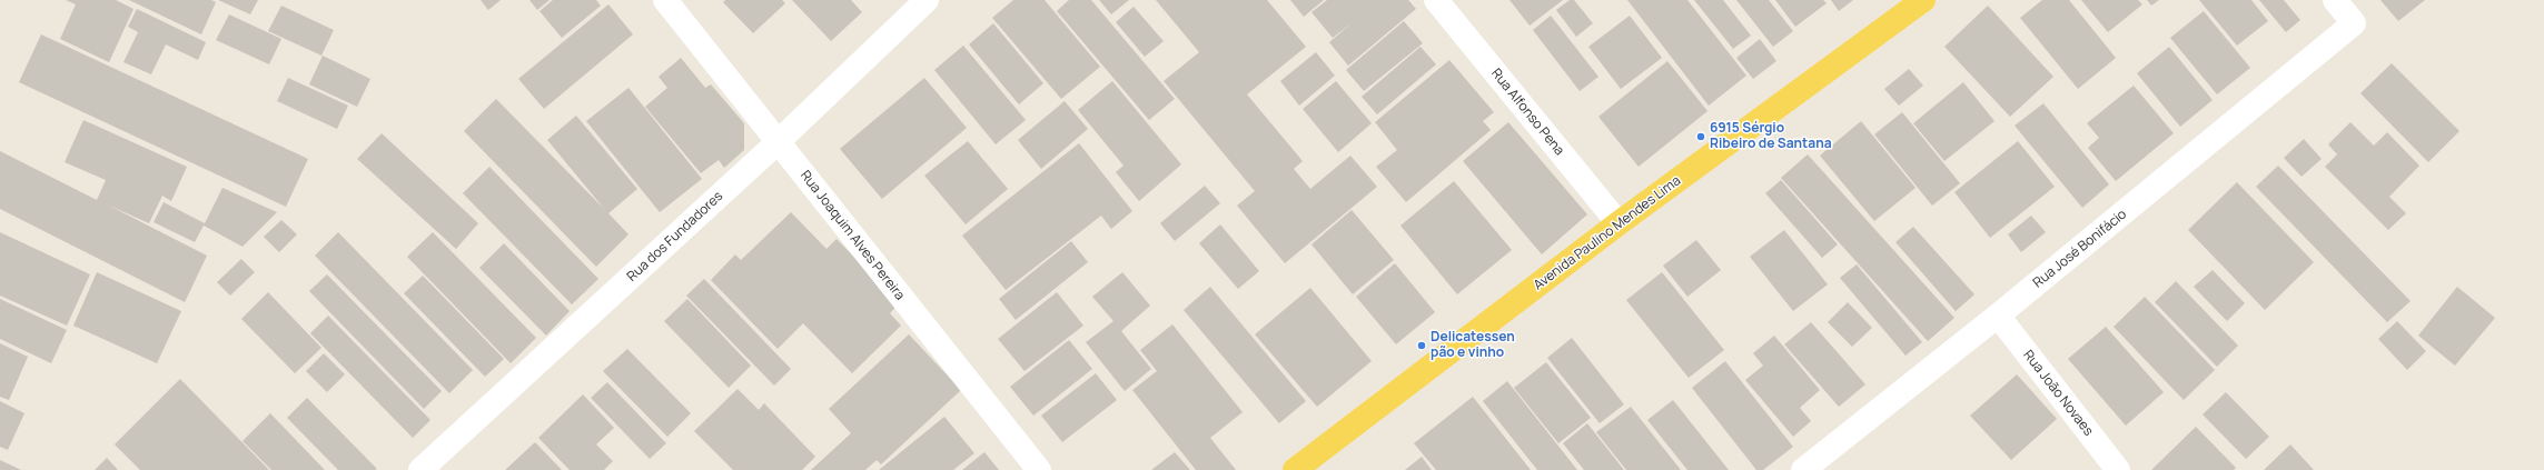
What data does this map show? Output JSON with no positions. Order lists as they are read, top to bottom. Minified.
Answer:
{"streets":{"main road":["Avenida Paulino Mendes Lima"],"street":["Rua Alfonso Pena","Rua Joaquim Alves Pereira","Rua dos Fundadores","Rua José Bonifácio","Rua João Novaes"]},"crossings":[["Rua Alfonso Pena","Avenida Paulino Mendes Lima"],["Rua Joaquim Alves Pereira","Rua dos Fundadores"],["Rua José Bonifácio","Rua João Novaes"]],"places":["6915 Sérgio Ribeiro de Santana","Delicatessen pão e vinho"]}
